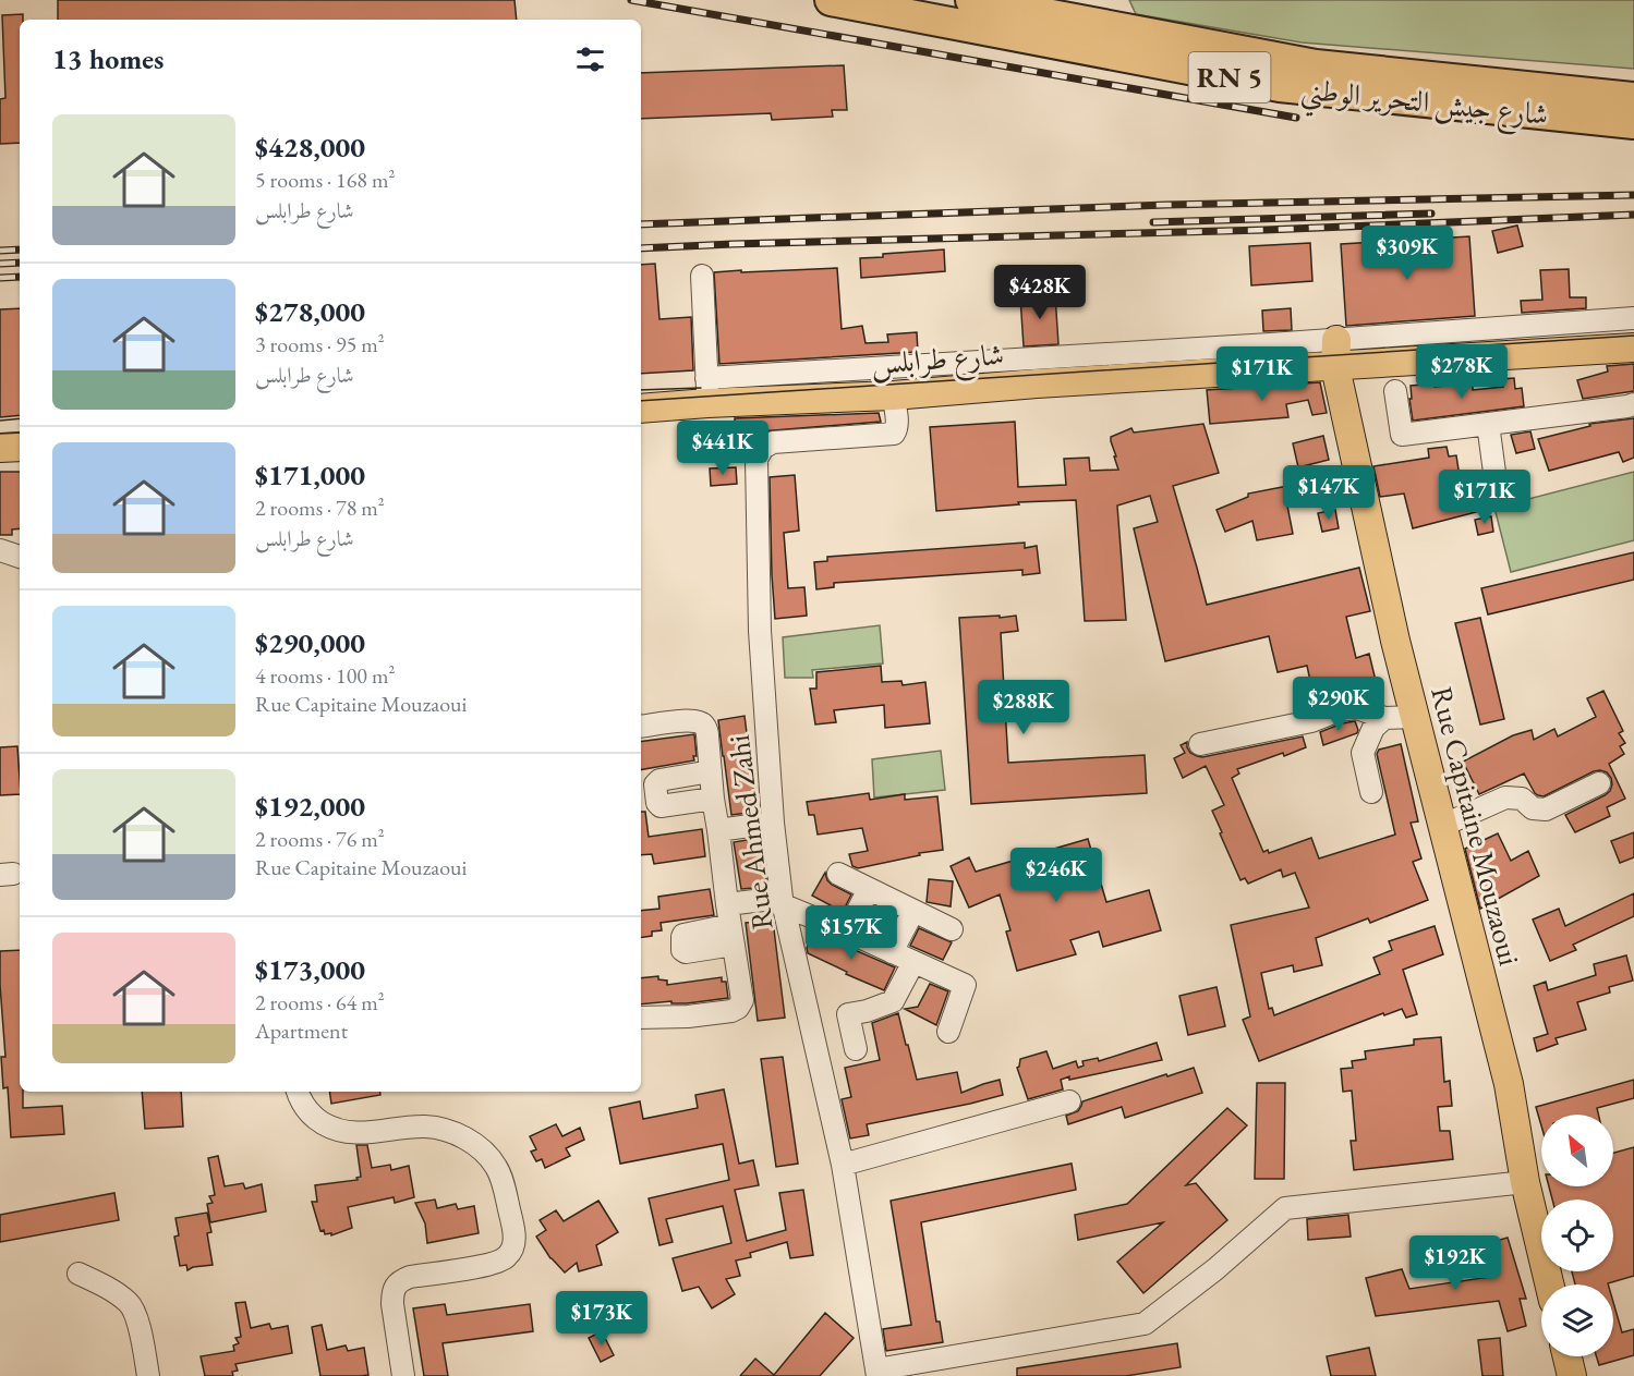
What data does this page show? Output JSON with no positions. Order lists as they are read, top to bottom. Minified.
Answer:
{"streets":{"highway":["RN 5","شارع جيش التحرير الوطني"],"main road":["شارع طرابلس","Rue Capitaine Mouzaoui"],"street":["Rue Ahmed Zahi"]},"crossings":[["شارع طرابلس","Rue Capitaine Mouzaoui"],["شارع طرابلس","Rue Ahmed Zahi"]],"north":"top left","page":{"heading":"13 homes","list":[{"name":"$428,000","note":"5 rooms · 168 m² · شارع طرابلس"},{"name":"$278,000","note":"3 rooms · 95 m² · شارع طرابلس"},{"name":"$171,000","note":"2 rooms · 78 m² · شارع طرابلس"},{"name":"$290,000","note":"4 rooms · 100 m² · Rue Capitaine Mouzaoui"},{"name":"$192,000","note":"2 rooms · 76 m² · Rue Capitaine Mouzaoui"},{"name":"$173,000","note":"2 rooms · 64 m² · Apartment"}],"price":["$309K","$428K","$278K","$171K","$441K","$147K","$171K","$290K","$288K","$246K","$157K","$192K","$173K"]}}
